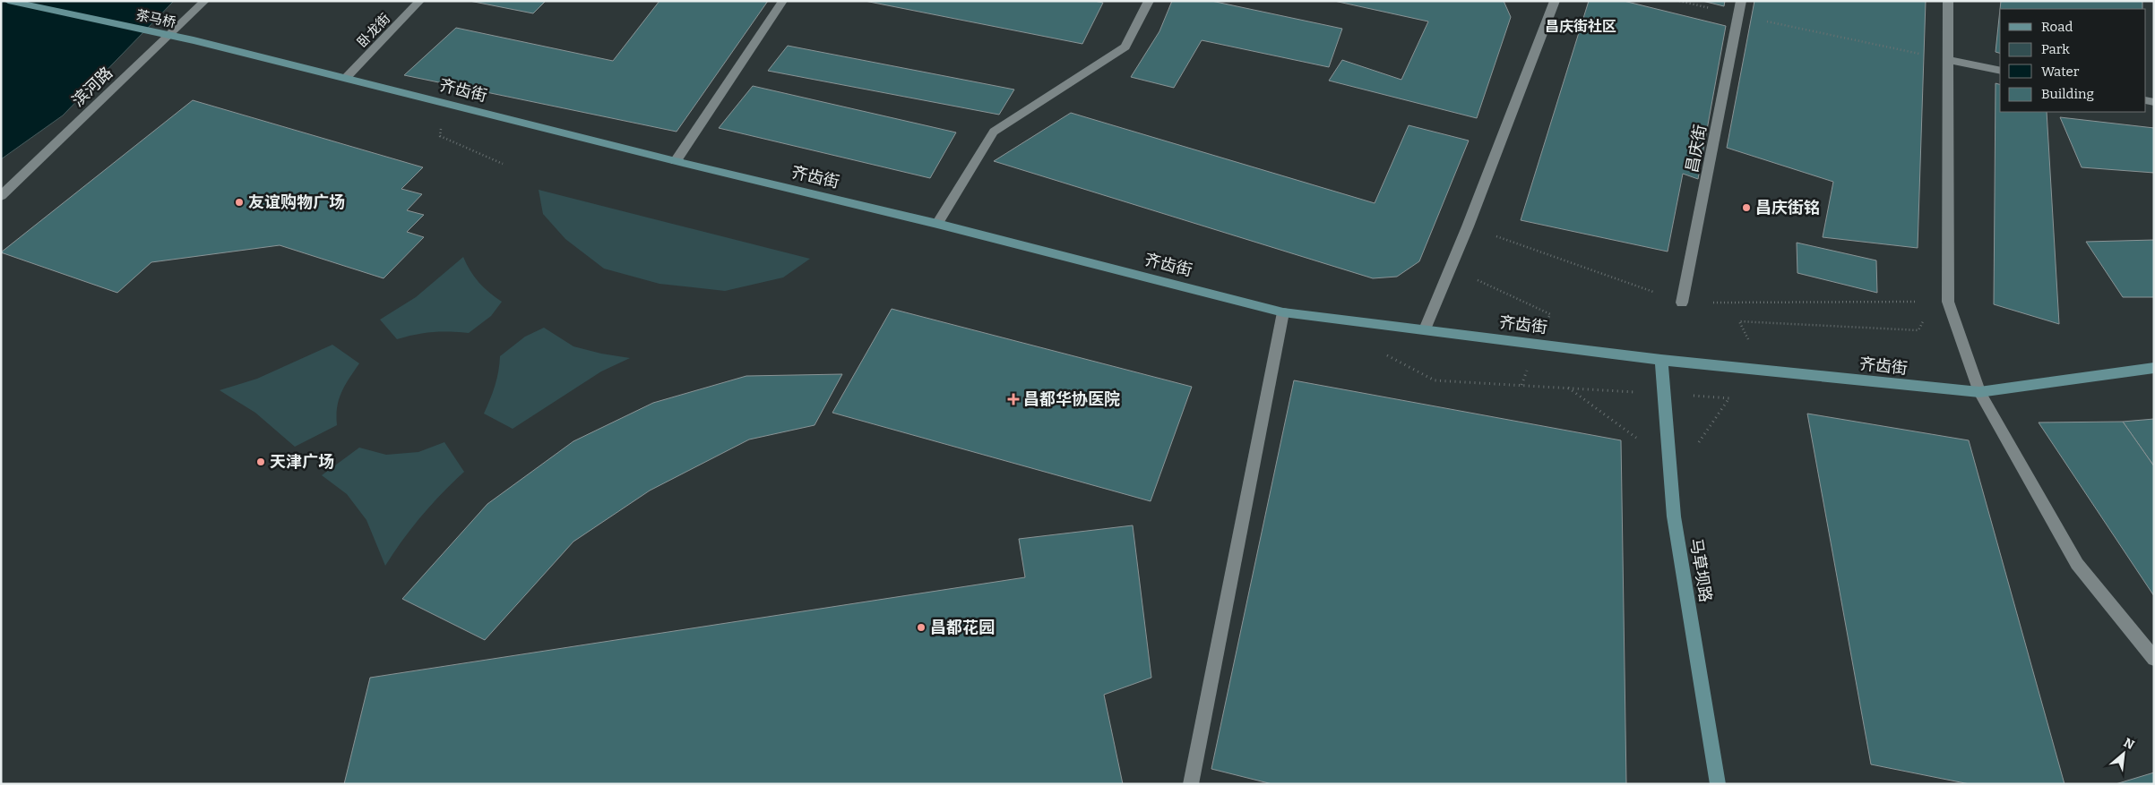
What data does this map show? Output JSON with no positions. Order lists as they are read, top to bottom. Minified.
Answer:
{"streets":{"main road":["茶马桥","齐齿街","马草坝路"],"street":["卧龙街","滨河路","昌庆街"]},"crossings":[["茶马桥","齐齿街"],["卧龙街","齐齿街"],["齐齿街","马草坝路"]],"districts":["昌庆街社区"],"places":{"other":["友谊购物广场","昌庆街铭","天津广场","昌都花园"],"health":["昌都华协医院"]},"legend":["Road","Park","Water","Building"],"north":"top right"}
